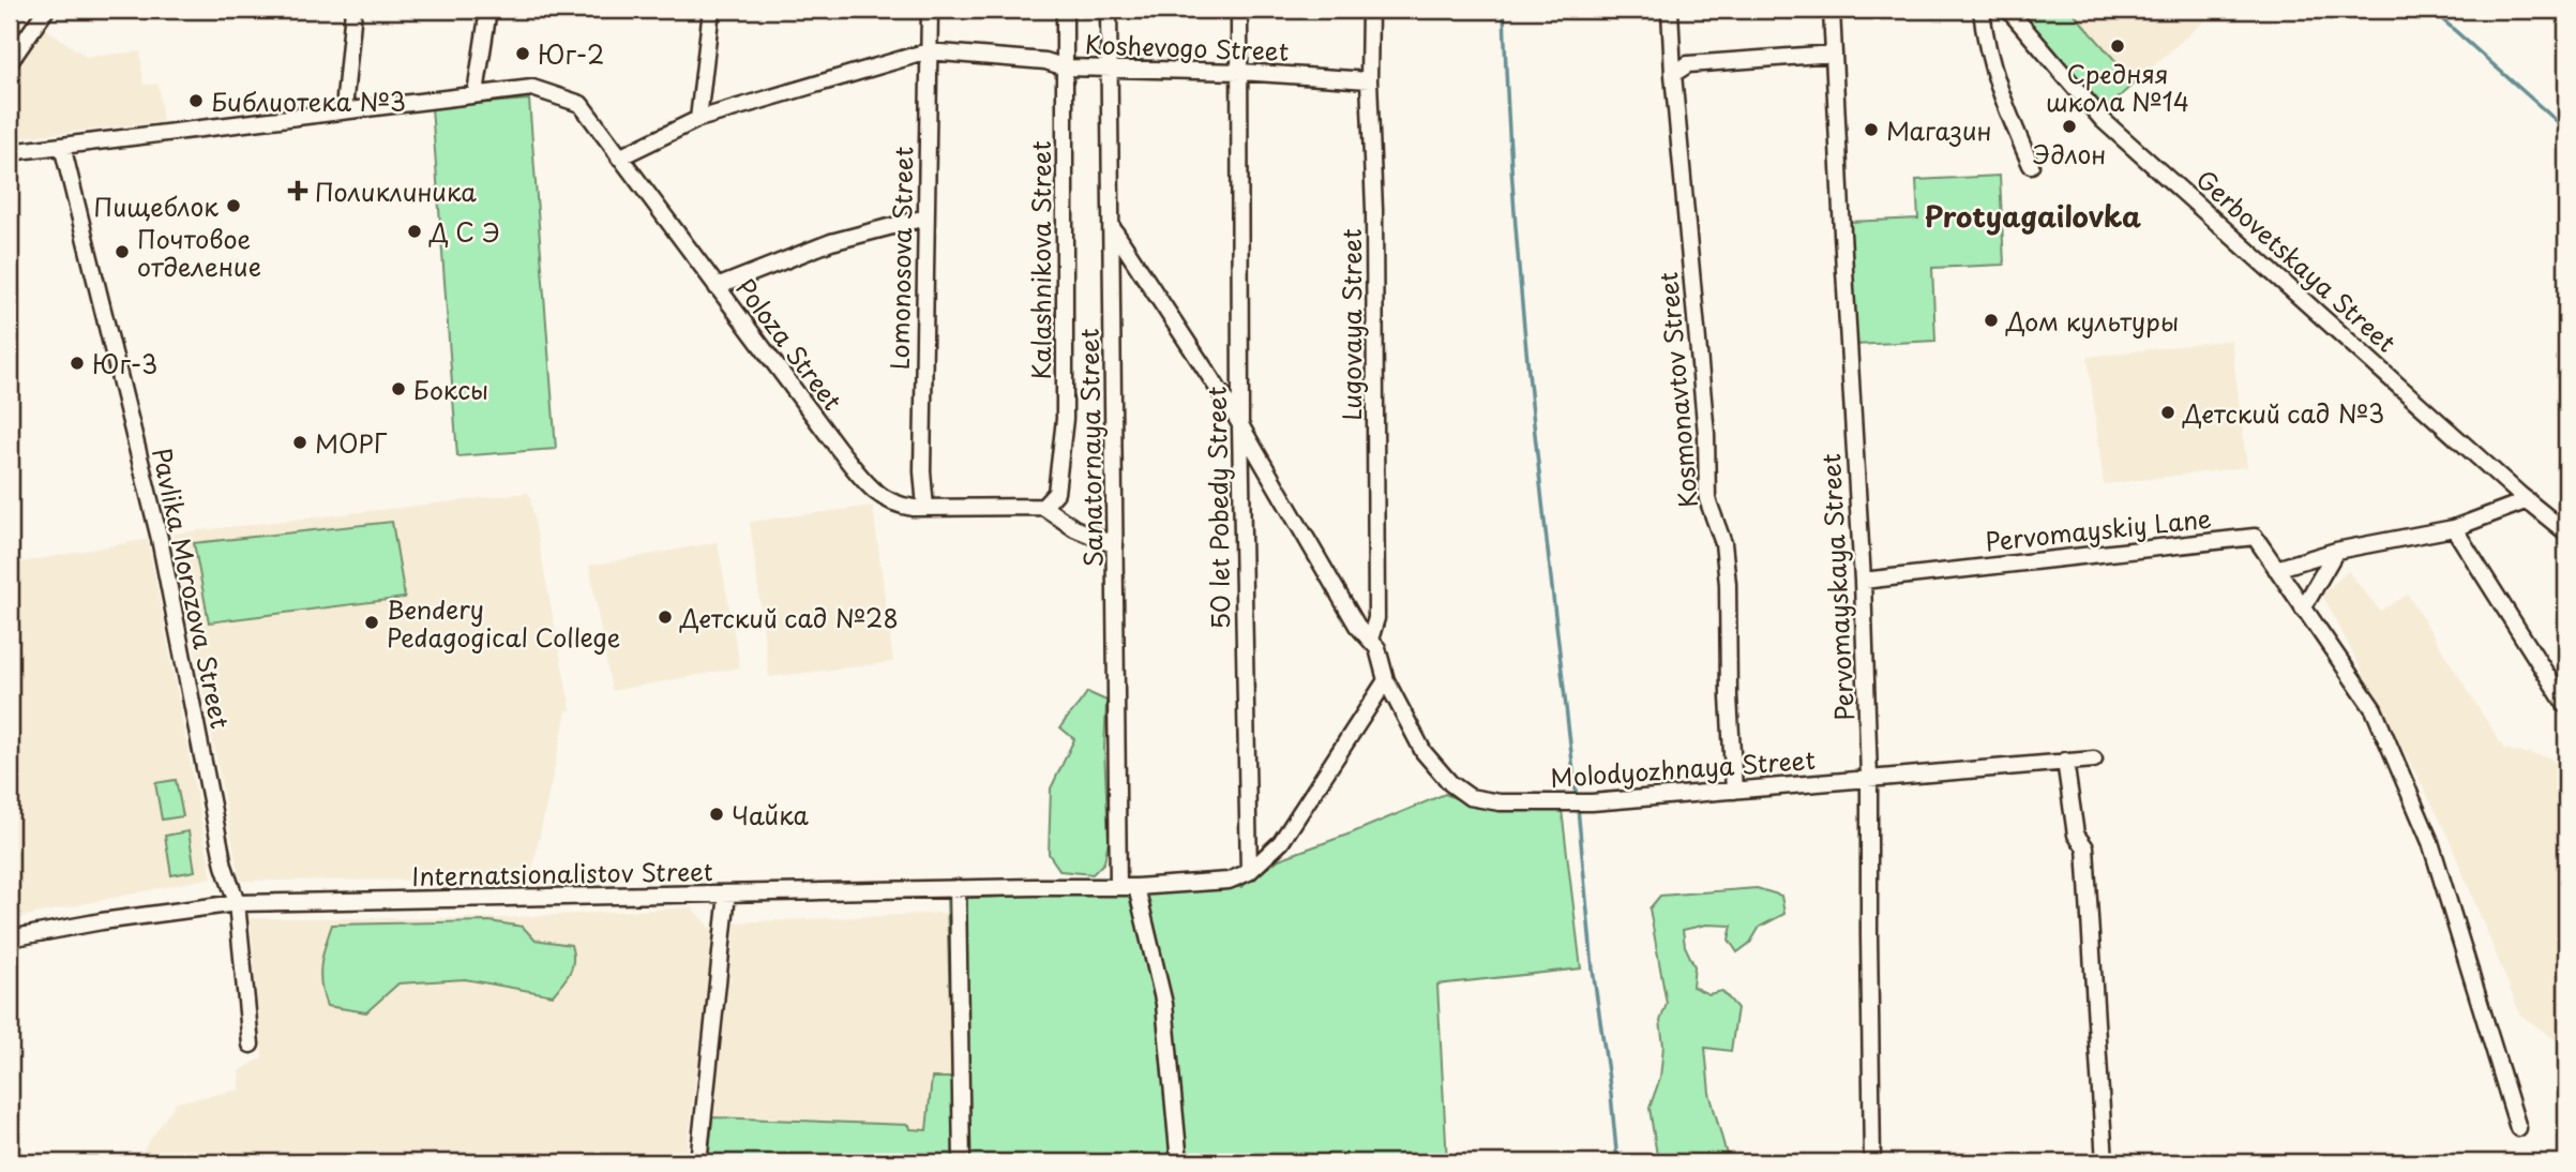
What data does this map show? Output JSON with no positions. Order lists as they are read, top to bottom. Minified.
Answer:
{"streets":{"street":["Koshevogo Street","Lomonosova Street","Kalashnikova Street","Gerbovetskaya Street","Lugovaya Street","Poloza Street","Kosmonavtov Street","Sanatornaya Street","50 let Pobedy Street","Pervomayskiy Lane","Pervomayskaya Street","Pavlika Morozova Street","Molodyozhnaya Street","Internatsionalistov Street"]},"crossings":[["Koshevogo Street","Lomonosova Street"],["Koshevogo Street","Kalashnikova Street"],["Koshevogo Street","Lugovaya Street"],["Koshevogo Street","Poloza Street"],["Koshevogo Street","Sanatornaya Street"],["Koshevogo Street","50 let Pobedy Street"],["Lomonosova Street","Poloza Street"],["Kalashnikova Street","Poloza Street"],["Lugovaya Street","Molodyozhnaya Street"],["Poloza Street","Pavlika Morozova Street"],["Kosmonavtov Street","Molodyozhnaya Street"],["Sanatornaya Street","Molodyozhnaya Street"],["Sanatornaya Street","Internatsionalistov Street"],["50 let Pobedy Street","Molodyozhnaya Street"],["Pervomayskiy Lane","Pervomayskaya Street"],["Pervomayskaya Street","Molodyozhnaya Street"],["Pavlika Morozova Street","Internatsionalistov Street"]],"districts":["Protyagailovka"],"places":{"other":["Средняя школа №14","Юг-2","Библиотека №3","Эдлон","Магазин","Пищеблок","Д С Э","Почтовое отделение","Дом культуры","Юг-3","Боксы","Детский сад №3","МОРГ","Детский сад №28","Bendery Pedagogical College","Чайка"],"health":["Поликлиника"]}}
